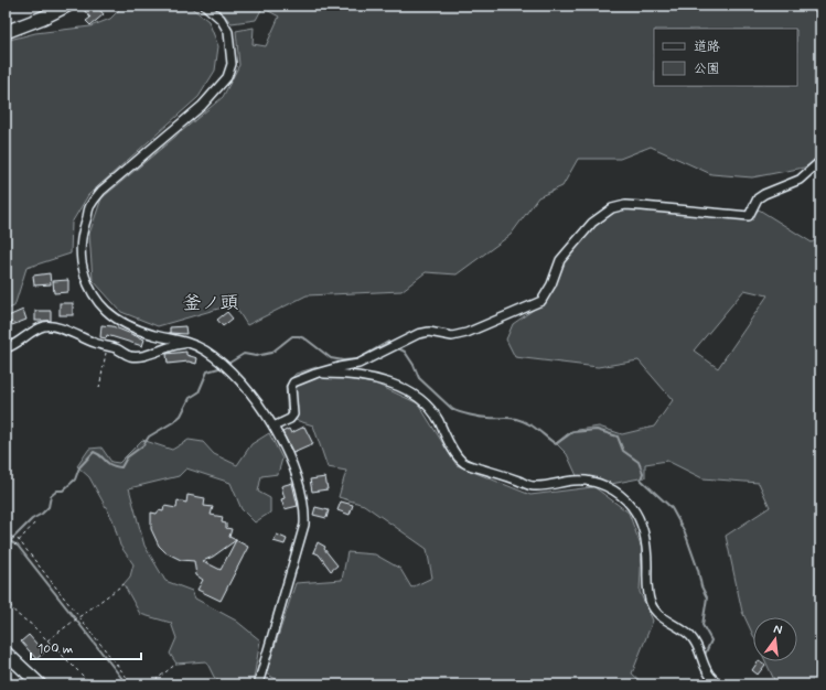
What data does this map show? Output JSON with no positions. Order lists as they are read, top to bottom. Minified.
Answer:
{"districts":["釜ノ頭"],"legend":["道路","公園"],"scale_bar":"100 m","north":"top"}
